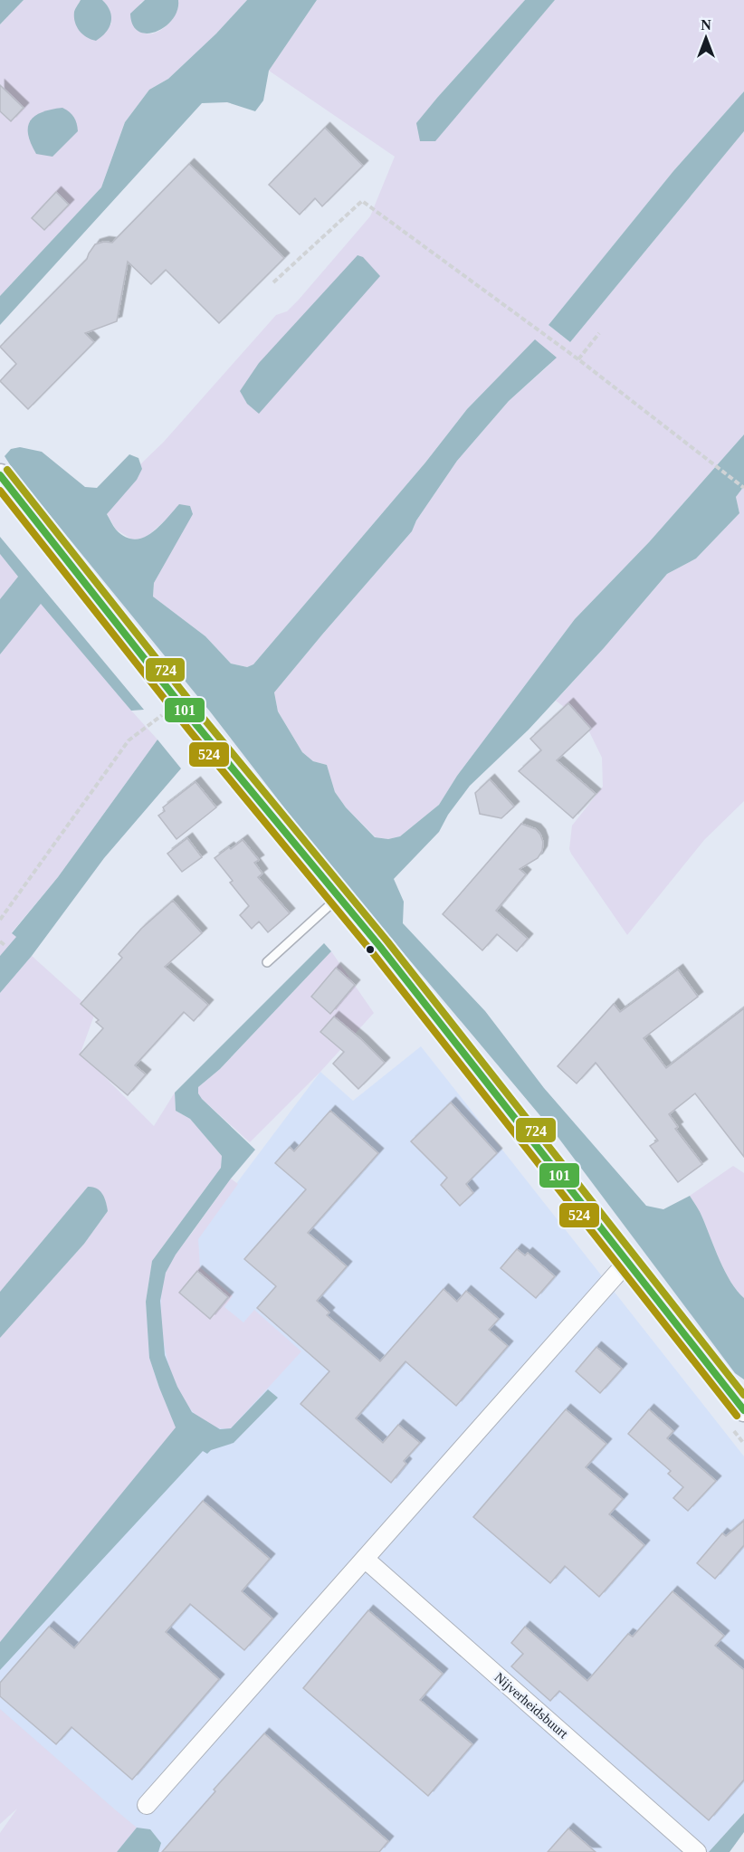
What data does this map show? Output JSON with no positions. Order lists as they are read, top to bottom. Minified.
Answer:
{"streets":{"street":["Nijverheidsbuurt"]},"lines":["transit line 724","transit line 101","transit line 524"],"north":"top"}
